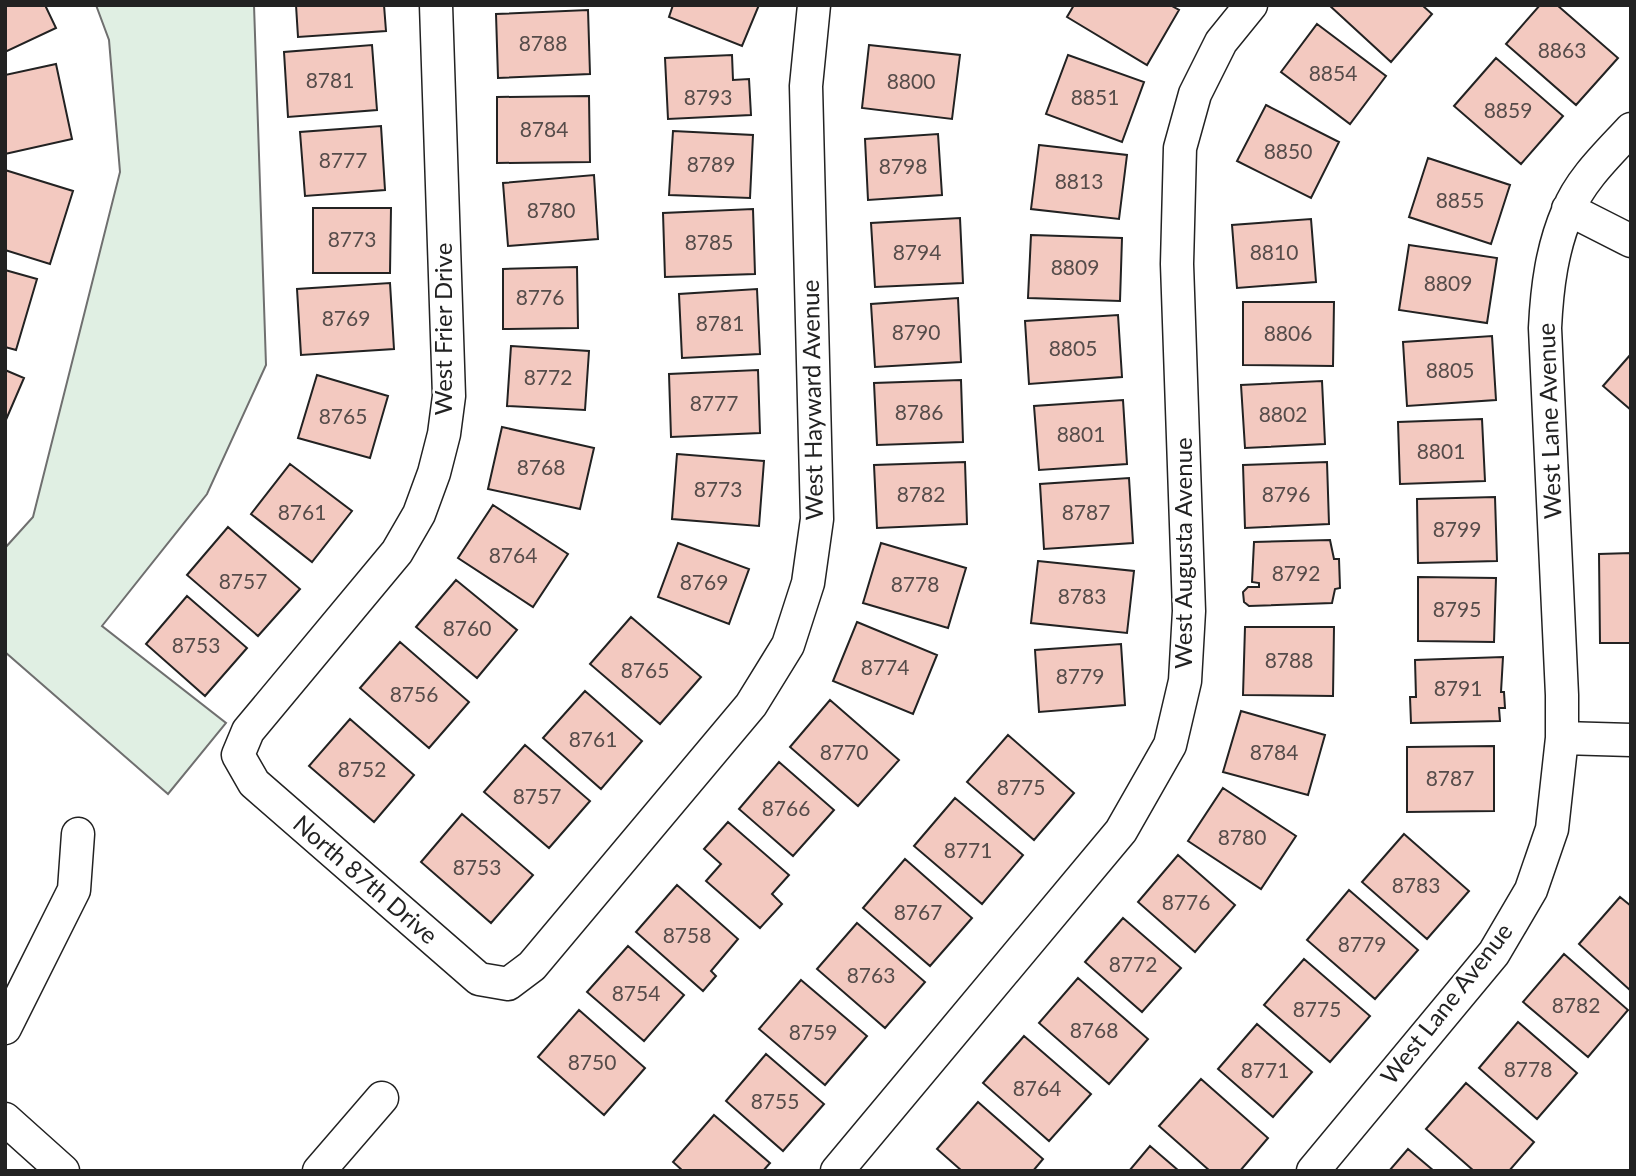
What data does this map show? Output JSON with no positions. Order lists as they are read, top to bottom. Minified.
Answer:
{"streets":{"street":["West Frier Drive","West Hayward Avenue","West Lane Avenue","West Augusta Avenue","North 87th Drive"]},"crossings":[["West Frier Drive","North 87th Drive"],["West Hayward Avenue","North 87th Drive"]],"house_numbers":["8788","8863","8854","8781","8800","8793","8851","8859","8784","8850","8777","8789","8798","8813","8855","8780","8773","8785","8794","8810","8809","8809","8776","8769","8781","8790","8806","8805","8805","8772","8777","8786","8802","8765","8801","8801","8768","8773","8782","8796","8761","8787","8799","8764","8792","8757","8769","8778","8783","8795","8760","8753","8788","8774","8765","8779","8791","8756","8761","8770","8784","8752","8787","8775","8757","8766","8780","8771","8753","8783","8776","8767","8758","8779","8772","8763","8754","8782","8775","8768","8759","8750","8778","8771","8764","8755"]}
